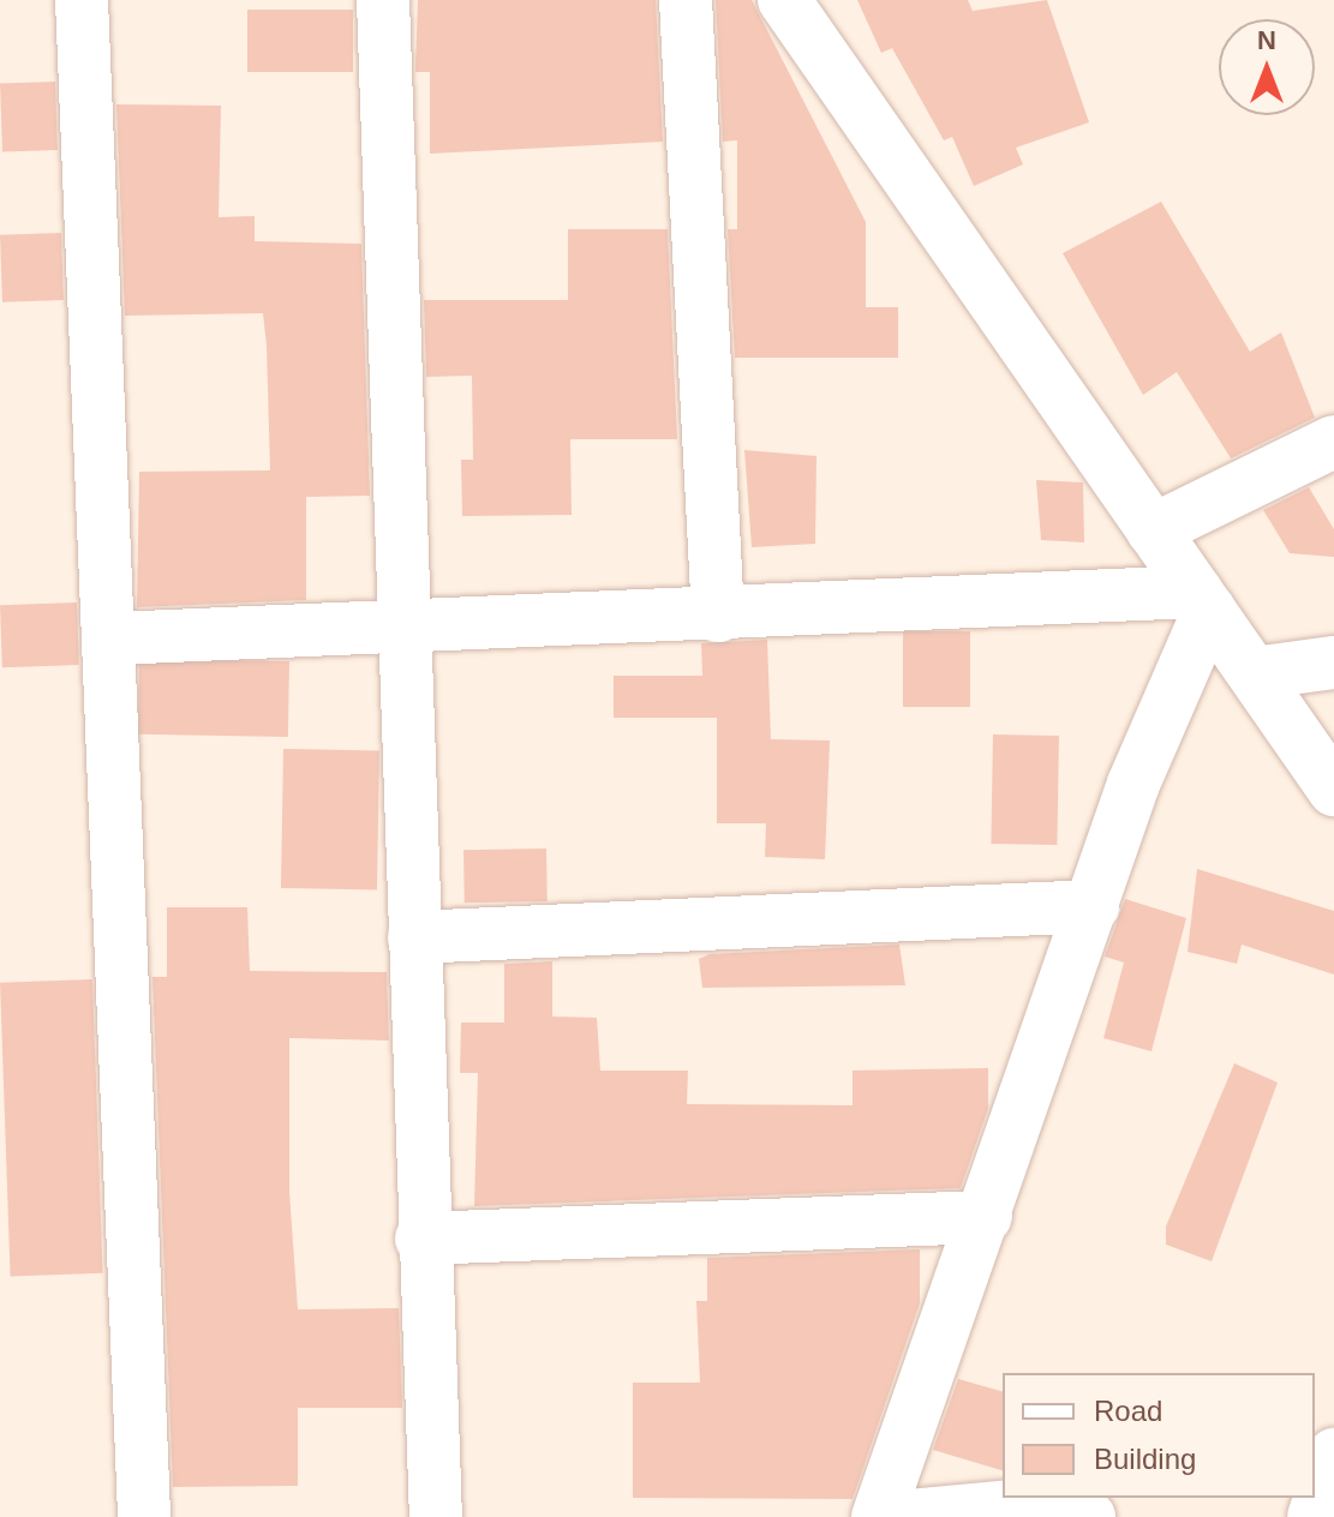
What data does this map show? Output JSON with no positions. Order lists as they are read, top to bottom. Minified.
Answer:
{"legend":["Road","Building"],"north":"top"}
